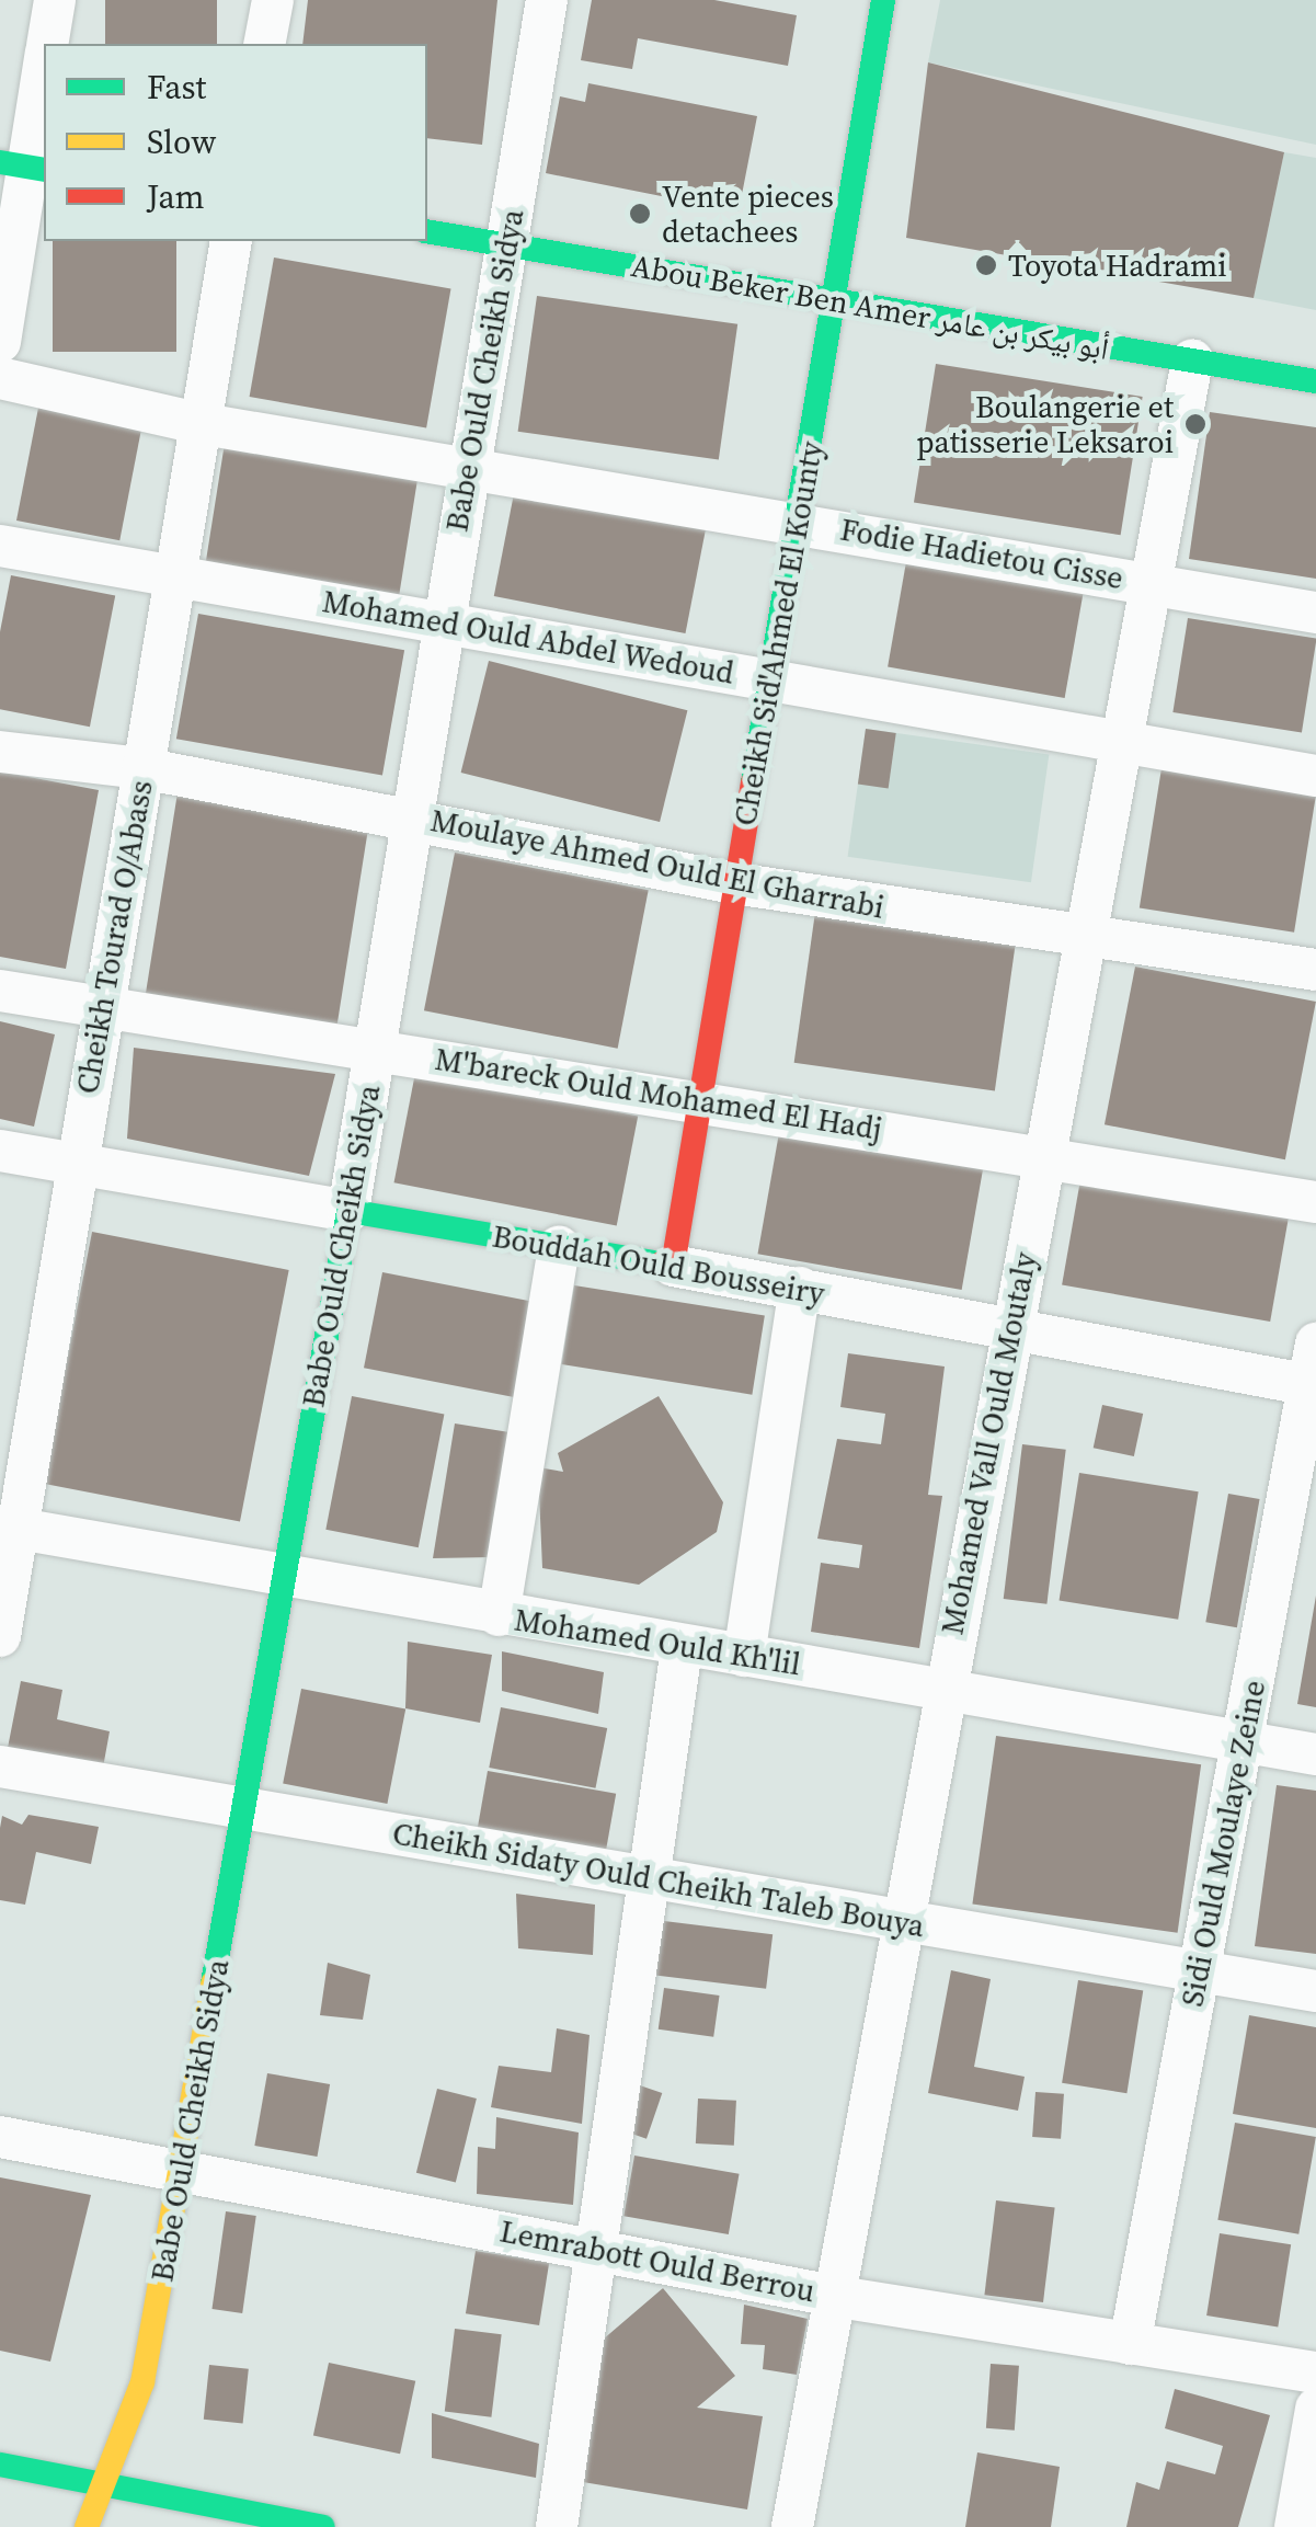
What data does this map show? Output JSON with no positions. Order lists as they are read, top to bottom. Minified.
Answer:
{"streets":{"main road":["Abou Beker Ben Amer أبو بيكر بن عامر","Babe Ould Cheikh Sidya","Cheikh Sid'Ahmed El Kounty","Bouddah Ould Bousseiry"],"street":["Fodie Hadietou Cisse","Mohamed Ould Abdel Wedoud","Moulaye Ahmed Ould El Gharrabi","Cheikh Tourad O/Abass","M'bareck Ould Mohamed El Hadj","Mohamed Vall Ould Moutaly","Mohamed Ould Kh'lil","Sidi Ould Moulaye Zeine","Cheikh Sidaty Ould Cheikh Taleb Bouya","Lemrabott Ould Berrou"]},"crossings":[["Abou Beker Ben Amer أبو بيكر بن عامر","Babe Ould Cheikh Sidya"],["Abou Beker Ben Amer أبو بيكر بن عامر","Cheikh Sid'Ahmed El Kounty"],["Abou Beker Ben Amer أبو بيكر بن عامر","Mohamed Vall Ould Moutaly"],["Babe Ould Cheikh Sidya","Fodie Hadietou Cisse"],["Babe Ould Cheikh Sidya","Mohamed Ould Abdel Wedoud"],["Babe Ould Cheikh Sidya","Moulaye Ahmed Ould El Gharrabi"],["Babe Ould Cheikh Sidya","M'bareck Ould Mohamed El Hadj"],["Babe Ould Cheikh Sidya","Bouddah Ould Bousseiry"],["Babe Ould Cheikh Sidya","Mohamed Ould Kh'lil"],["Babe Ould Cheikh Sidya","Cheikh Sidaty Ould Cheikh Taleb Bouya"],["Babe Ould Cheikh Sidya","Lemrabott Ould Berrou"],["Fodie Hadietou Cisse","Cheikh Sid'Ahmed El Kounty"],["Fodie Hadietou Cisse","Cheikh Tourad O/Abass"],["Fodie Hadietou Cisse","Mohamed Vall Ould Moutaly"],["Cheikh Sid'Ahmed El Kounty","Mohamed Ould Abdel Wedoud"],["Cheikh Sid'Ahmed El Kounty","Moulaye Ahmed Ould El Gharrabi"],["Cheikh Sid'Ahmed El Kounty","M'bareck Ould Mohamed El Hadj"],["Cheikh Sid'Ahmed El Kounty","Bouddah Ould Bousseiry"],["Mohamed Ould Abdel Wedoud","Cheikh Tourad O/Abass"],["Mohamed Ould Abdel Wedoud","Mohamed Vall Ould Moutaly"],["Moulaye Ahmed Ould El Gharrabi","Cheikh Tourad O/Abass"],["Moulaye Ahmed Ould El Gharrabi","Mohamed Vall Ould Moutaly"],["Cheikh Tourad O/Abass","M'bareck Ould Mohamed El Hadj"],["Cheikh Tourad O/Abass","Bouddah Ould Bousseiry"],["Cheikh Tourad O/Abass","Mohamed Ould Kh'lil"],["M'bareck Ould Mohamed El Hadj","Mohamed Vall Ould Moutaly"],["Bouddah Ould Bousseiry","Mohamed Vall Ould Moutaly"],["Bouddah Ould Bousseiry","Sidi Ould Moulaye Zeine"],["Mohamed Vall Ould Moutaly","Mohamed Ould Kh'lil"],["Mohamed Vall Ould Moutaly","Cheikh Sidaty Ould Cheikh Taleb Bouya"],["Mohamed Vall Ould Moutaly","Lemrabott Ould Berrou"],["Mohamed Ould Kh'lil","Sidi Ould Moulaye Zeine"],["Sidi Ould Moulaye Zeine","Cheikh Sidaty Ould Cheikh Taleb Bouya"],["Sidi Ould Moulaye Zeine","Lemrabott Ould Berrou"]],"places":["Vente pieces detachees","Toyota Hadrami","Boulangerie et patisserie Leksaroi"],"legend":["Fast","Slow","Jam"]}
